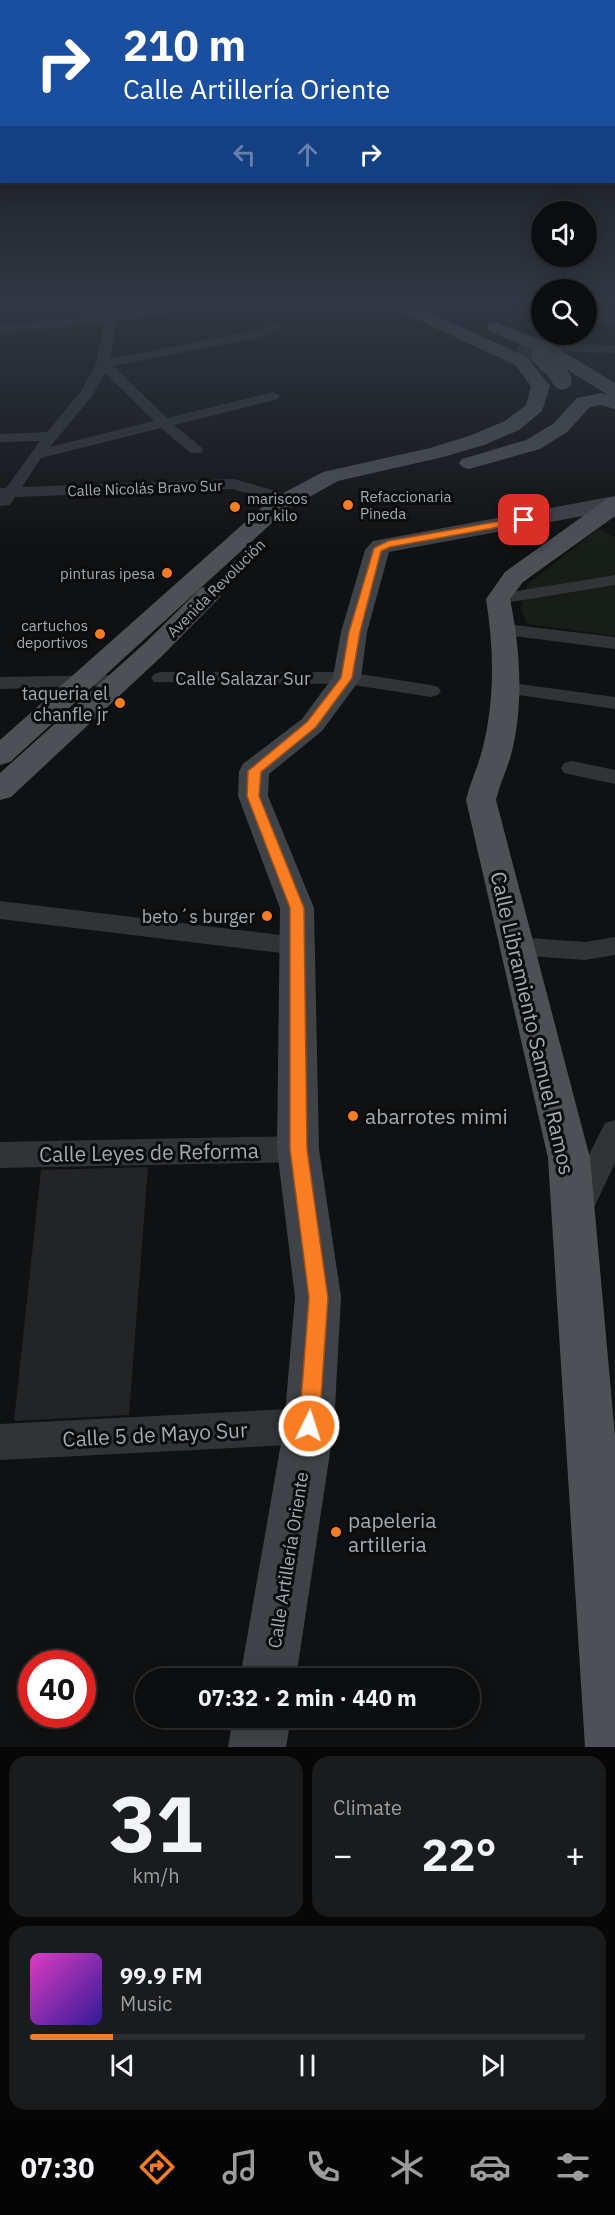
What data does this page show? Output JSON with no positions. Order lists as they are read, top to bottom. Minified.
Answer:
{"streets":{"main road":["Avenida Revolución","Calle Libramiento Samuel Ramos"],"street":["Calle Nicolás Bravo Sur","Calle Salazar Sur","Calle Leyes de Reforma","Calle 5 de Mayo Sur","Calle Artillería Oriente"]},"crossings":[["Calle Nicolás Bravo Sur","Avenida Revolución"],["Calle Salazar Sur","Calle Artillería Oriente"],["Calle Leyes de Reforma","Calle Artillería Oriente"],["Calle 5 de Mayo Sur","Calle Artillería Oriente"]],"places":["Refaccionaria Pineda","mariscos por kilo","pinturas ipesa","cartuchos deportivos","taqueria el chanfle jr","beto´s burger","abarrotes mimi","papeleria artilleria"],"page":{"turn":["210 m","Calle Artillería Oriente"],"limit":"40","trip":"07:32 · 2 min · 440 m","tile":[["31","km/h"],"Climate"],"heat":["−","22°","+"],"song":["99.9 FM","Music"],"tabs":"07:30"}}
